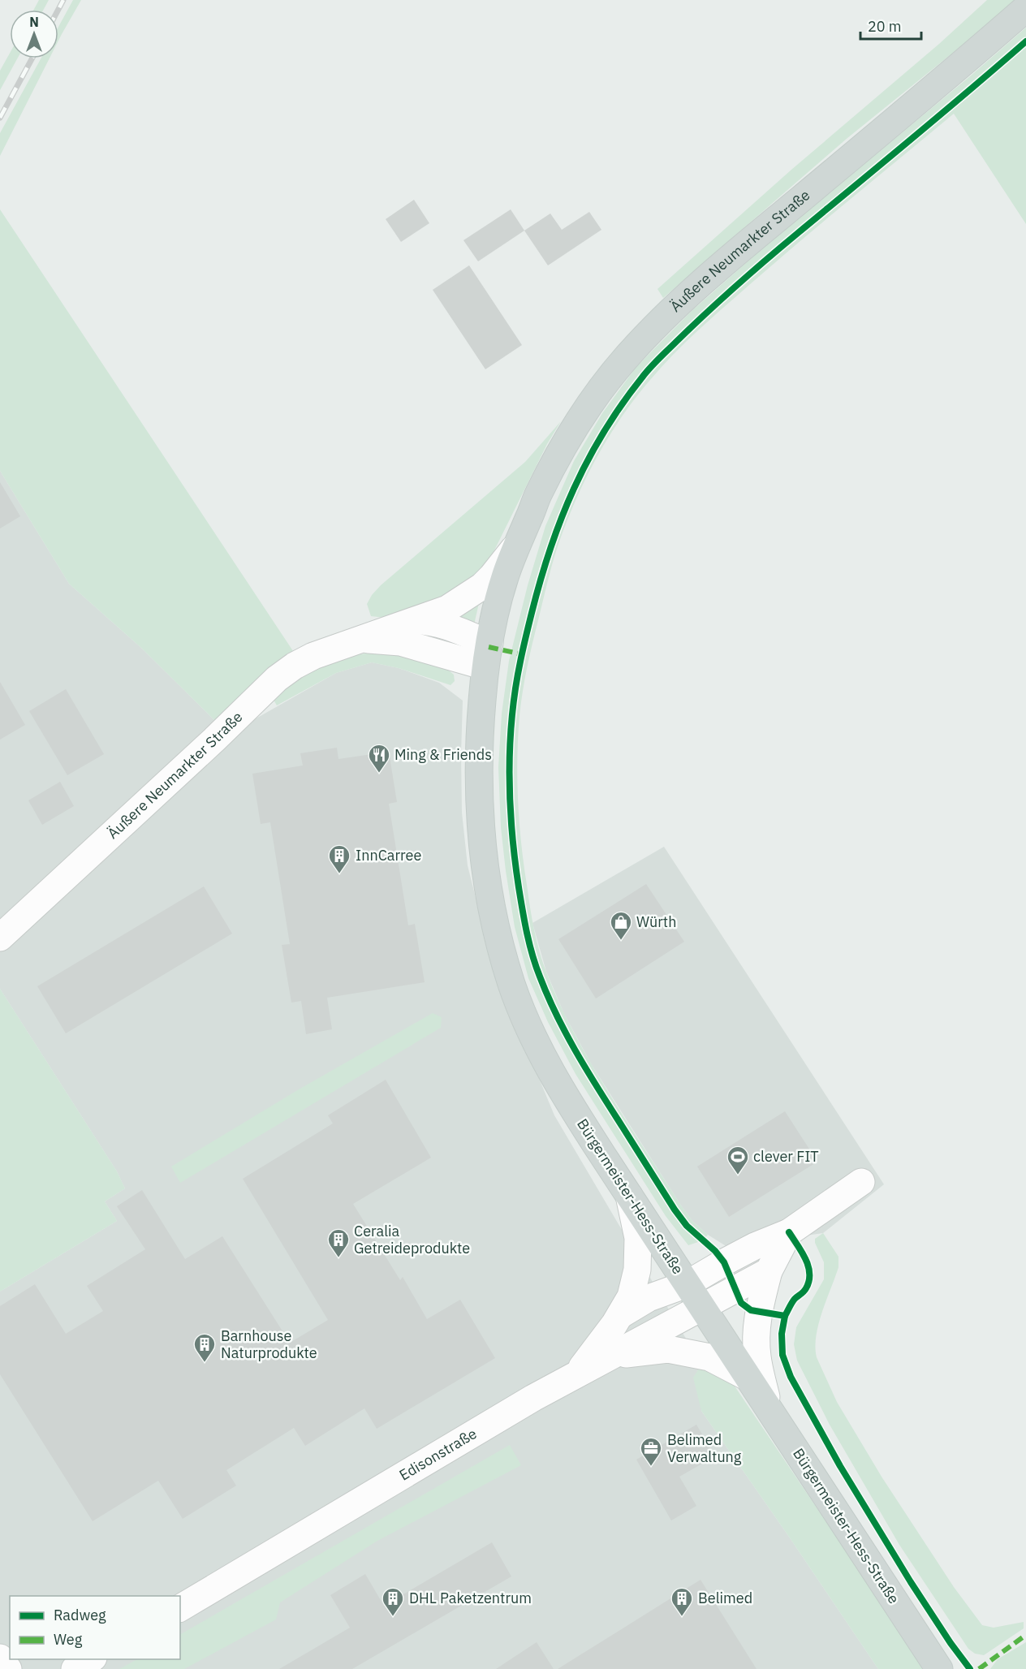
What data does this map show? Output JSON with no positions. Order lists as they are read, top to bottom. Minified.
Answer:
{"streets":{"main road":["Äußere Neumarkter Straße","Bürgermeister-Hess-Straße"],"street":["Edisonstraße"]},"crossings":[["Äußere Neumarkter Straße","Bürgermeister-Hess-Straße"],["Bürgermeister-Hess-Straße","Edisonstraße"]],"places":{"restaurant":["Ming & Friends"],"building":["InnCarree","Ceralia Getreideprodukte","Barnhouse Naturprodukte","DHL Paketzentrum","Belimed"],"shop":["Würth"],"sports":["clever FIT"],"office":["Belimed Verwaltung"]},"legend":["Radweg","Weg"],"scale_bar":"20 m","north":"top"}
